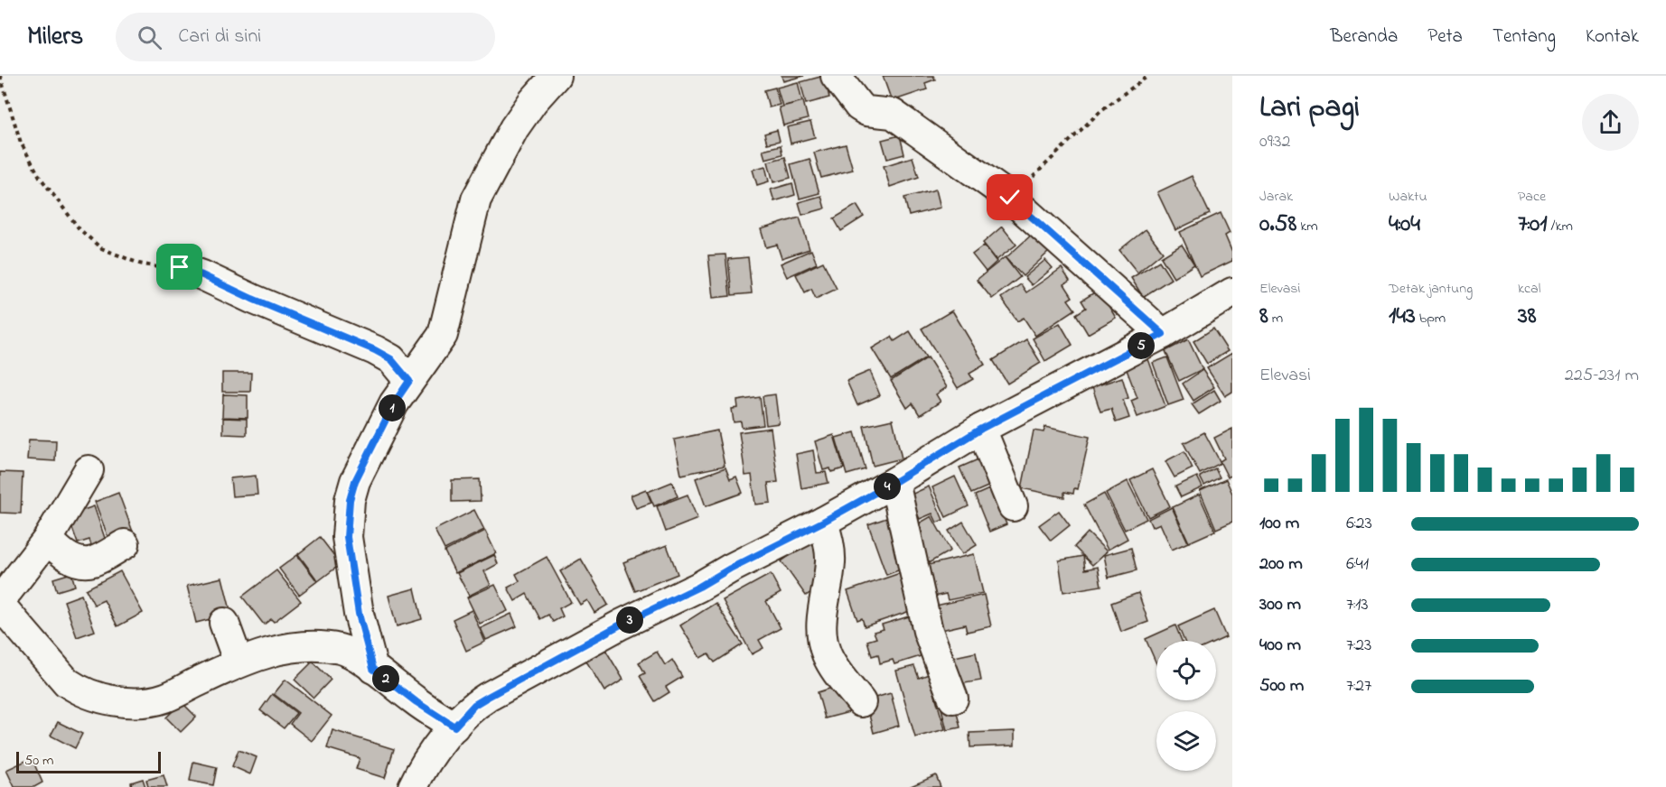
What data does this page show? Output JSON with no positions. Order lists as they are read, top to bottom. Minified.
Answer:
{"scale_bar":"50 m","page":{"header":"Milers","search":"Cari di sini","nav":["Beranda","Peta","Tentang","Kontak"],"heading":["Lari pagi","09:32"],"stats":[["Jarak","0.58 km"],["Waktu","4:04"],["Pace","7:01 /km"],["Elevasi","8 m"],["Detak jantung","143 bpm"],["kcal","38"]],"pins":["5","1","4","3","2"],"chart":["Elevasi","225–231 m"],"list":[{"name":"100 m","note":"6:23"},{"name":"200 m","note":"6:41"},{"name":"300 m","note":"7:13"},{"name":"400 m","note":"7:23"},{"name":"500 m","note":"7:27"}],"scale":"50 m"}}
